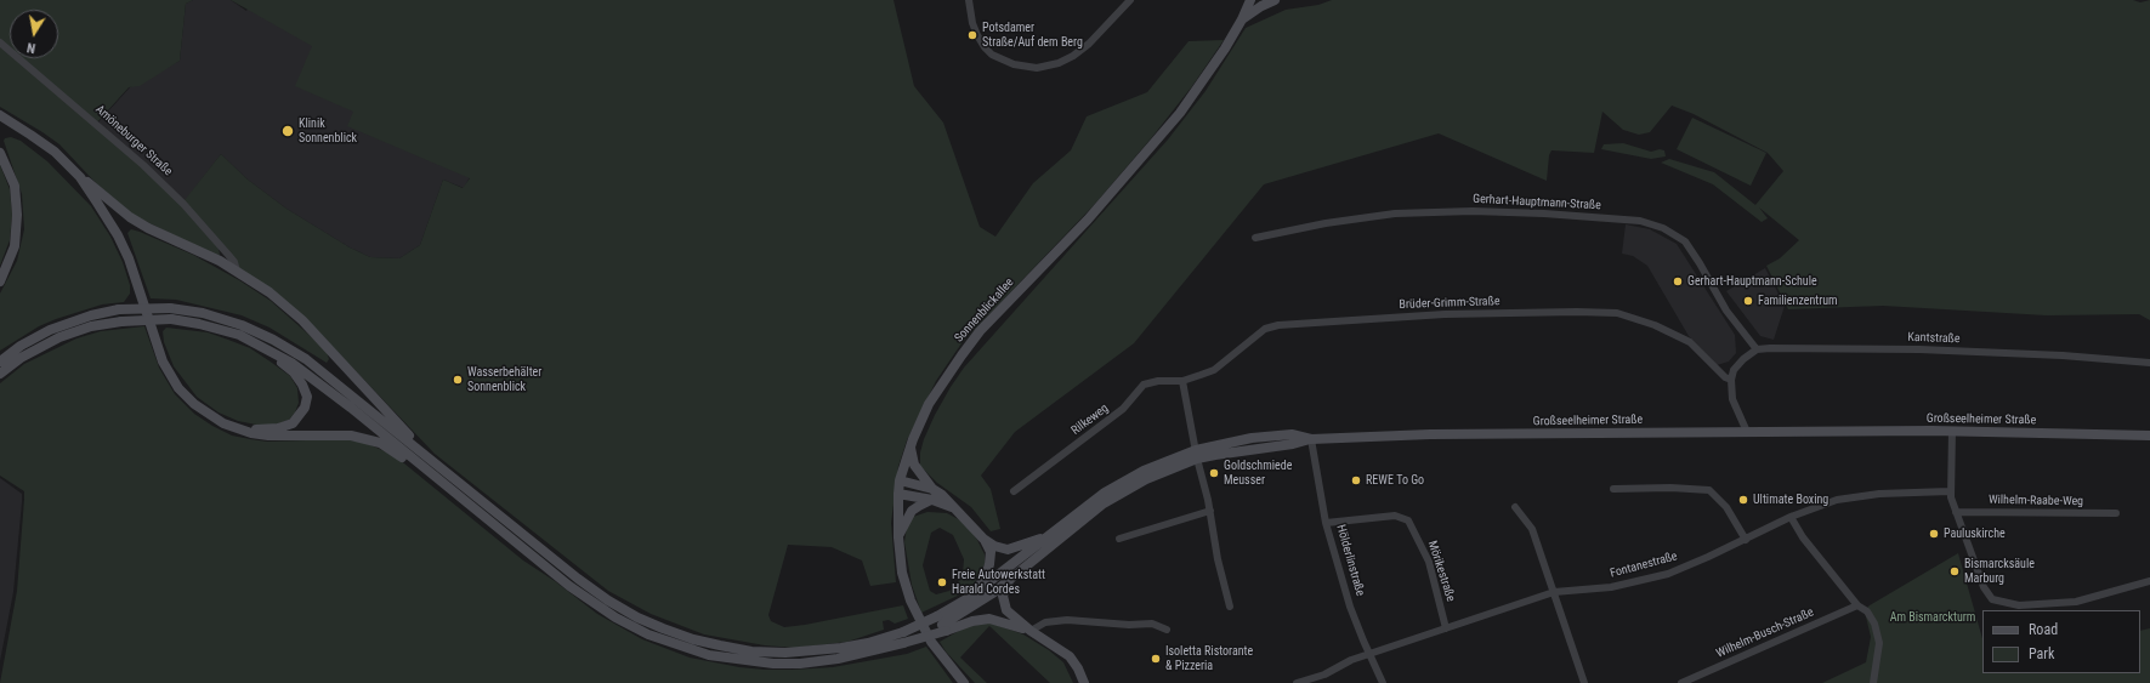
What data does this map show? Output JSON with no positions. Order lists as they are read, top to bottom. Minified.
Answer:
{"streets":{"main road":["Sonnenblickallee","Großseelheimer Straße"],"street":["Amöneburger Straße","Gerhart-Hauptmann-Straße","Brüder-Grimm-Straße","Kantstraße","Rilkeweg","Wilhelm-Raabe-Weg","Hölderlinstraße","Fontanestraße","Mörikestraße","Wilhelm-Busch-Straße"]},"crossings":[["Gerhart-Hauptmann-Straße","Kantstraße"],["Brüder-Grimm-Straße","Rilkeweg"],["Großseelheimer Straße","Hölderlinstraße"],["Hölderlinstraße","Fontanestraße"],["Hölderlinstraße","Mörikestraße"],["Fontanestraße","Mörikestraße"]],"parks":["Am Bismarckturm"],"places":["Potsdamer Straße/Auf dem Berg","Klinik Sonnenblick","Gerhart-Hauptmann-Schule","Familienzentrum","Wasserbehälter Sonnenblick","Goldschmiede Meusser","REWE To Go","Ultimate Boxing","Pauluskirche","Bismarcksäule Marburg","Freie Autowerkstatt Harald Cordes","Isoletta Ristorante & Pizzeria"],"legend":["Road","Park"],"north":"bottom"}
